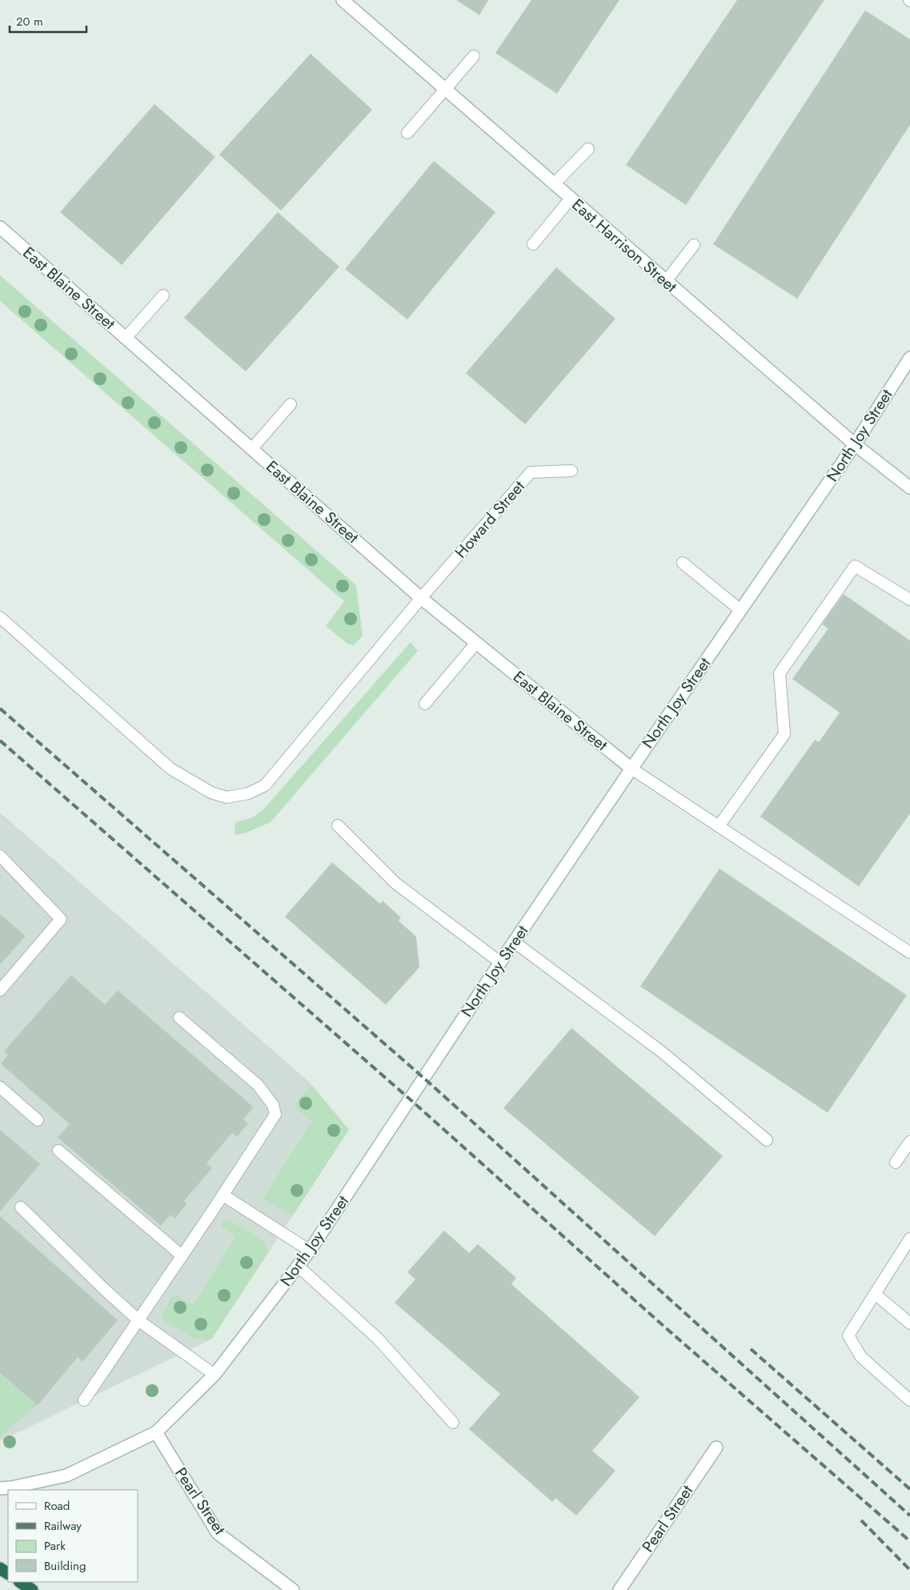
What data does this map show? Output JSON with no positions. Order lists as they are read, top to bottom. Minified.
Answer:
{"streets":{"street":["East Harrison Street","East Blaine Street","North Joy Street","Pearl Street"],"lane":["Howard Street"]},"crossings":[["East Harrison Street","North Joy Street"],["East Blaine Street","North Joy Street"],["East Blaine Street","Howard Street"],["North Joy Street","Pearl Street"]],"legend":["Road","Railway","Park","Building"],"scale_bar":"20 m"}
